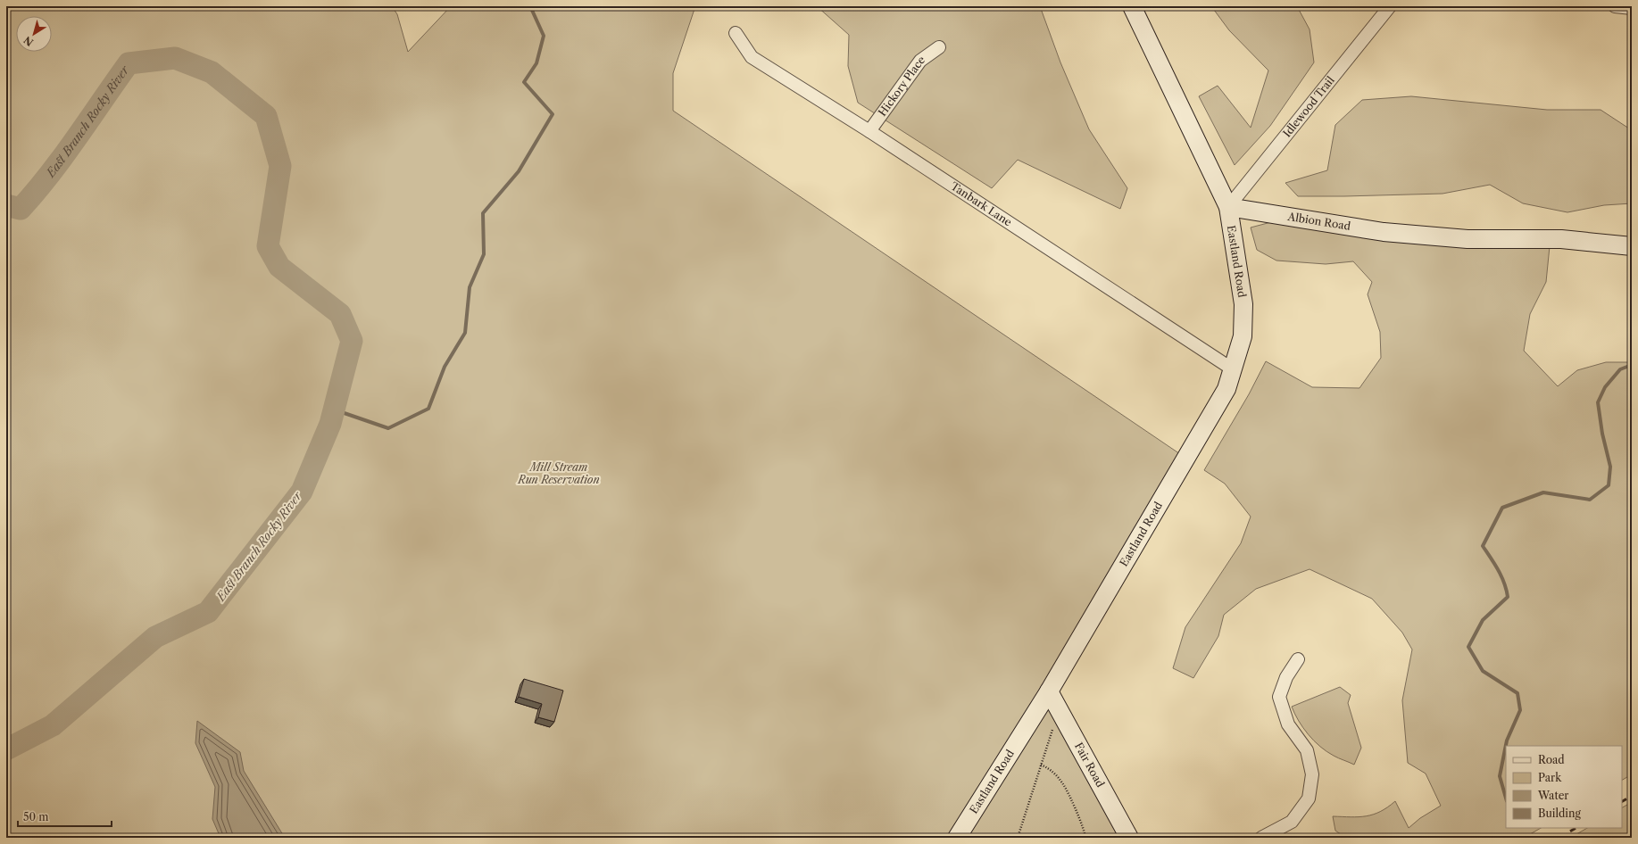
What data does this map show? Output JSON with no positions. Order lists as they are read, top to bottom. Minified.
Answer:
{"streets":{"street":["Hickory Place","Idlewood Trail","Tanbark Lane","Albion Road","Eastland Road","Fair Road"]},"crossings":[["Hickory Place","Tanbark Lane"],["Idlewood Trail","Albion Road"],["Idlewood Trail","Eastland Road"],["Tanbark Lane","Eastland Road"],["Albion Road","Eastland Road"],["Eastland Road","Fair Road"]],"water":["East Branch Rocky River"],"parks":["Mill Stream Run Reservation"],"legend":["Road","Park","Water","Building"],"scale_bar":"50 m","north":"bottom left"}
